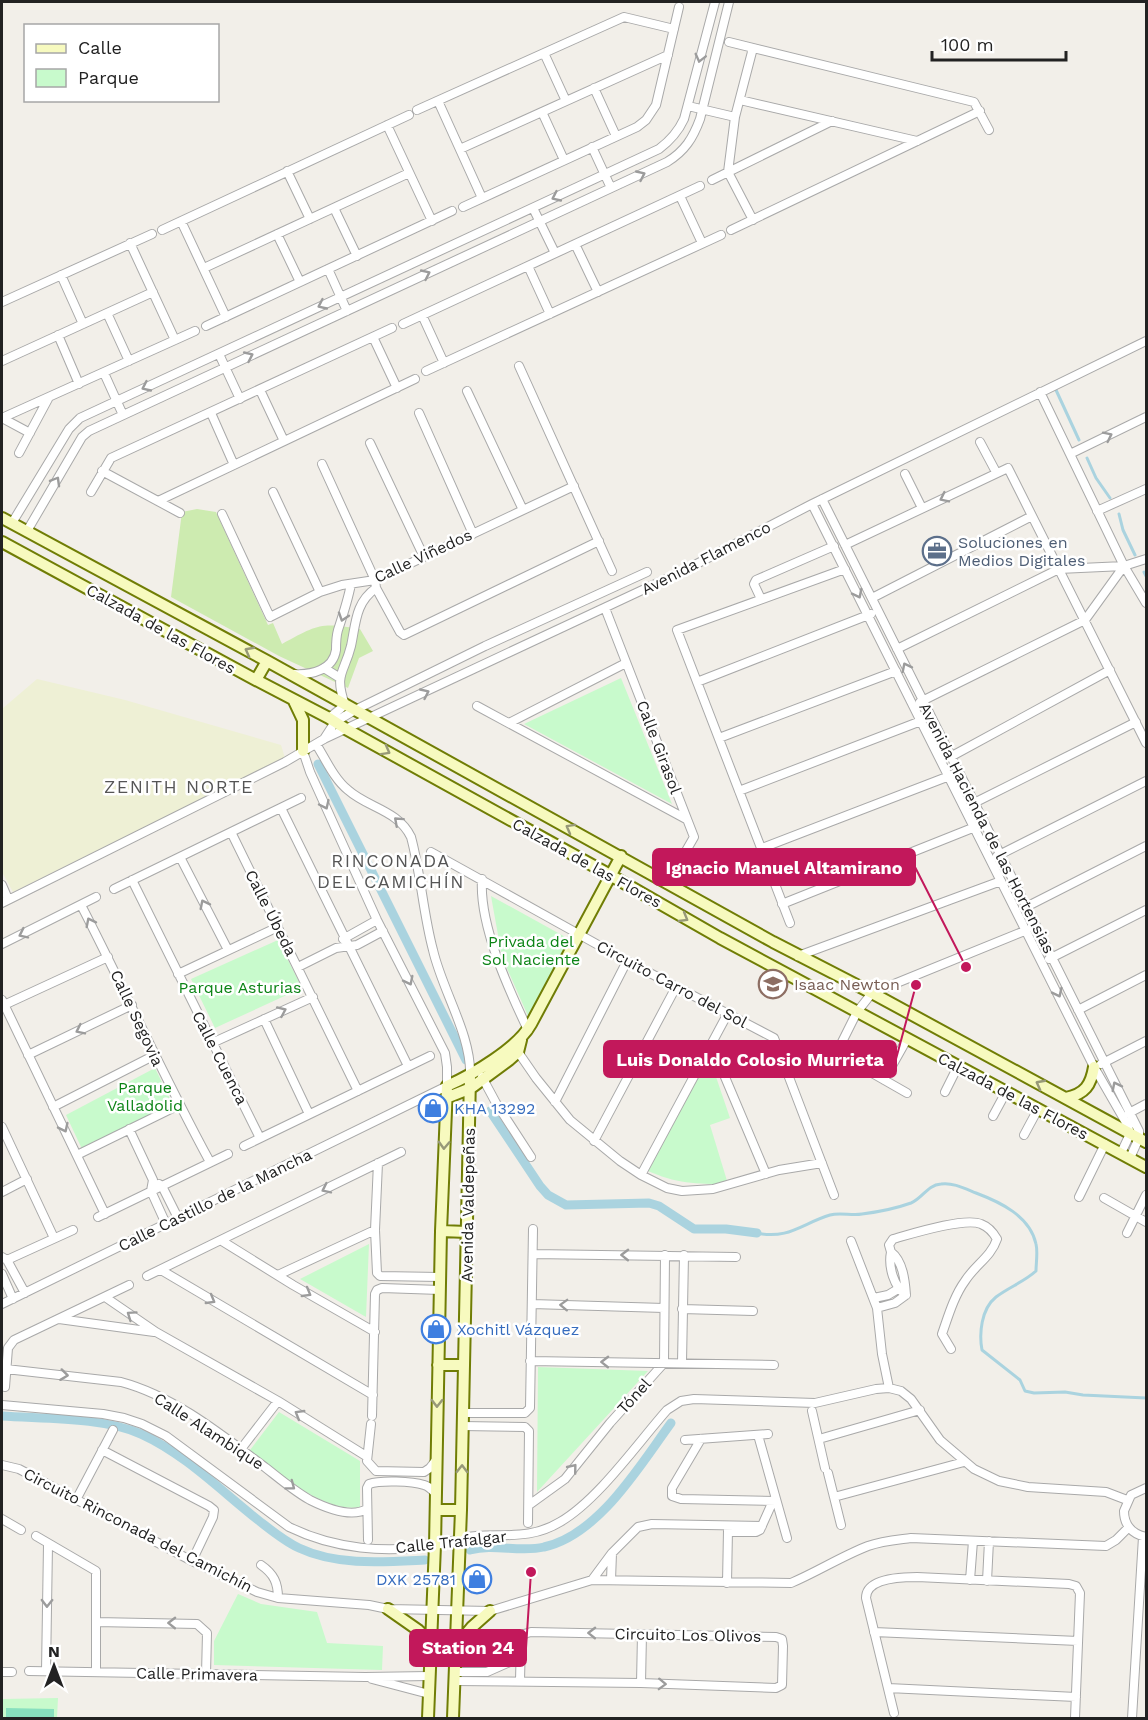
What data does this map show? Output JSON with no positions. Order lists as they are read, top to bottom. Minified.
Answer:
{"streets":{"street":["Calle Viñedos","Avenida Flamenco","Calzada de las Flores","Calle Girasol","Avenida Hacienda de las Hortensias","Calle Úbeda","Circuito Carro del Sol","Calle Segovia","Calle Cuenca","Calle Castillo de la Mancha","Avenida Valdepeñas","Tónel","Calle Alambique","Circuito Rinconada del Camichín","Calle Trafalgar","Circuito Los Olivos","Calle Primavera"]},"crossings":[["Avenida Flamenco","Calzada de las Flores"],["Avenida Flamenco","Calle Girasol"],["Avenida Flamenco","Avenida Hacienda de las Hortensias"],["Avenida Flamenco","Avenida Valdepeñas"],["Calzada de las Flores","Calle Girasol"],["Calzada de las Flores","Avenida Hacienda de las Hortensias"],["Calle Castillo de la Mancha","Avenida Valdepeñas"],["Avenida Valdepeñas","Circuito Rinconada del Camichín"],["Avenida Valdepeñas","Calle Trafalgar"],["Avenida Valdepeñas","Circuito Los Olivos"]],"one_way":["Tónel"],"districts":["ZENITH NORTE","RINCONADA DEL CAMICHÍN"],"parks":["Privada del Sol Naciente","Parque Asturias","Parque Valladolid"],"places":{"office":["Soluciones en Medios Digitales"],"other":["Ignacio Manuel Altamirano","Luis Donaldo Colosio Murrieta","Station 24"],"school or university":["Isaac Newton"],"shop":["KHA 13292","Xochitl Vázquez","DXK 25781"]},"legend":["Calle","Parque"],"scale_bar":"100 m","north":"top"}
